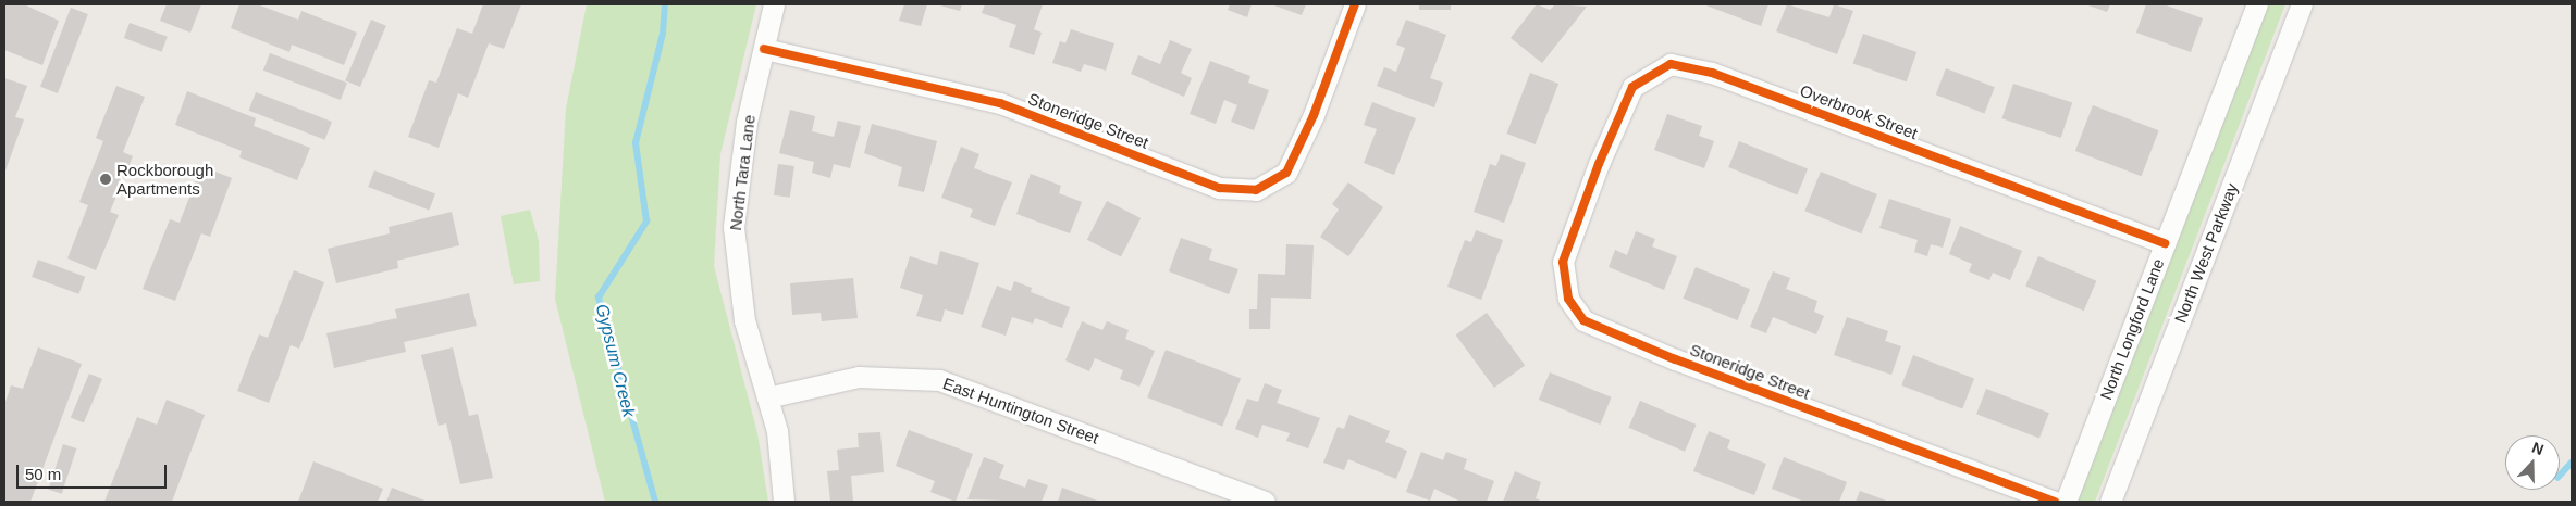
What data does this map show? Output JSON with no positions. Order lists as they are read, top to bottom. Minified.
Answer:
{"streets":{"street":["Overbrook Street","Stoneridge Street","North Tara Lane","North West Parkway","North Longford Lane","East Huntington Street"]},"crossings":[["Overbrook Street","Stoneridge Street"],["Overbrook Street","North Longford Lane"],["Stoneridge Street","North Tara Lane"],["North Tara Lane","East Huntington Street"]],"water":["Gypsum Creek"],"places":["Rockborough Apartments"],"scale_bar":"50 m","north":"top"}
